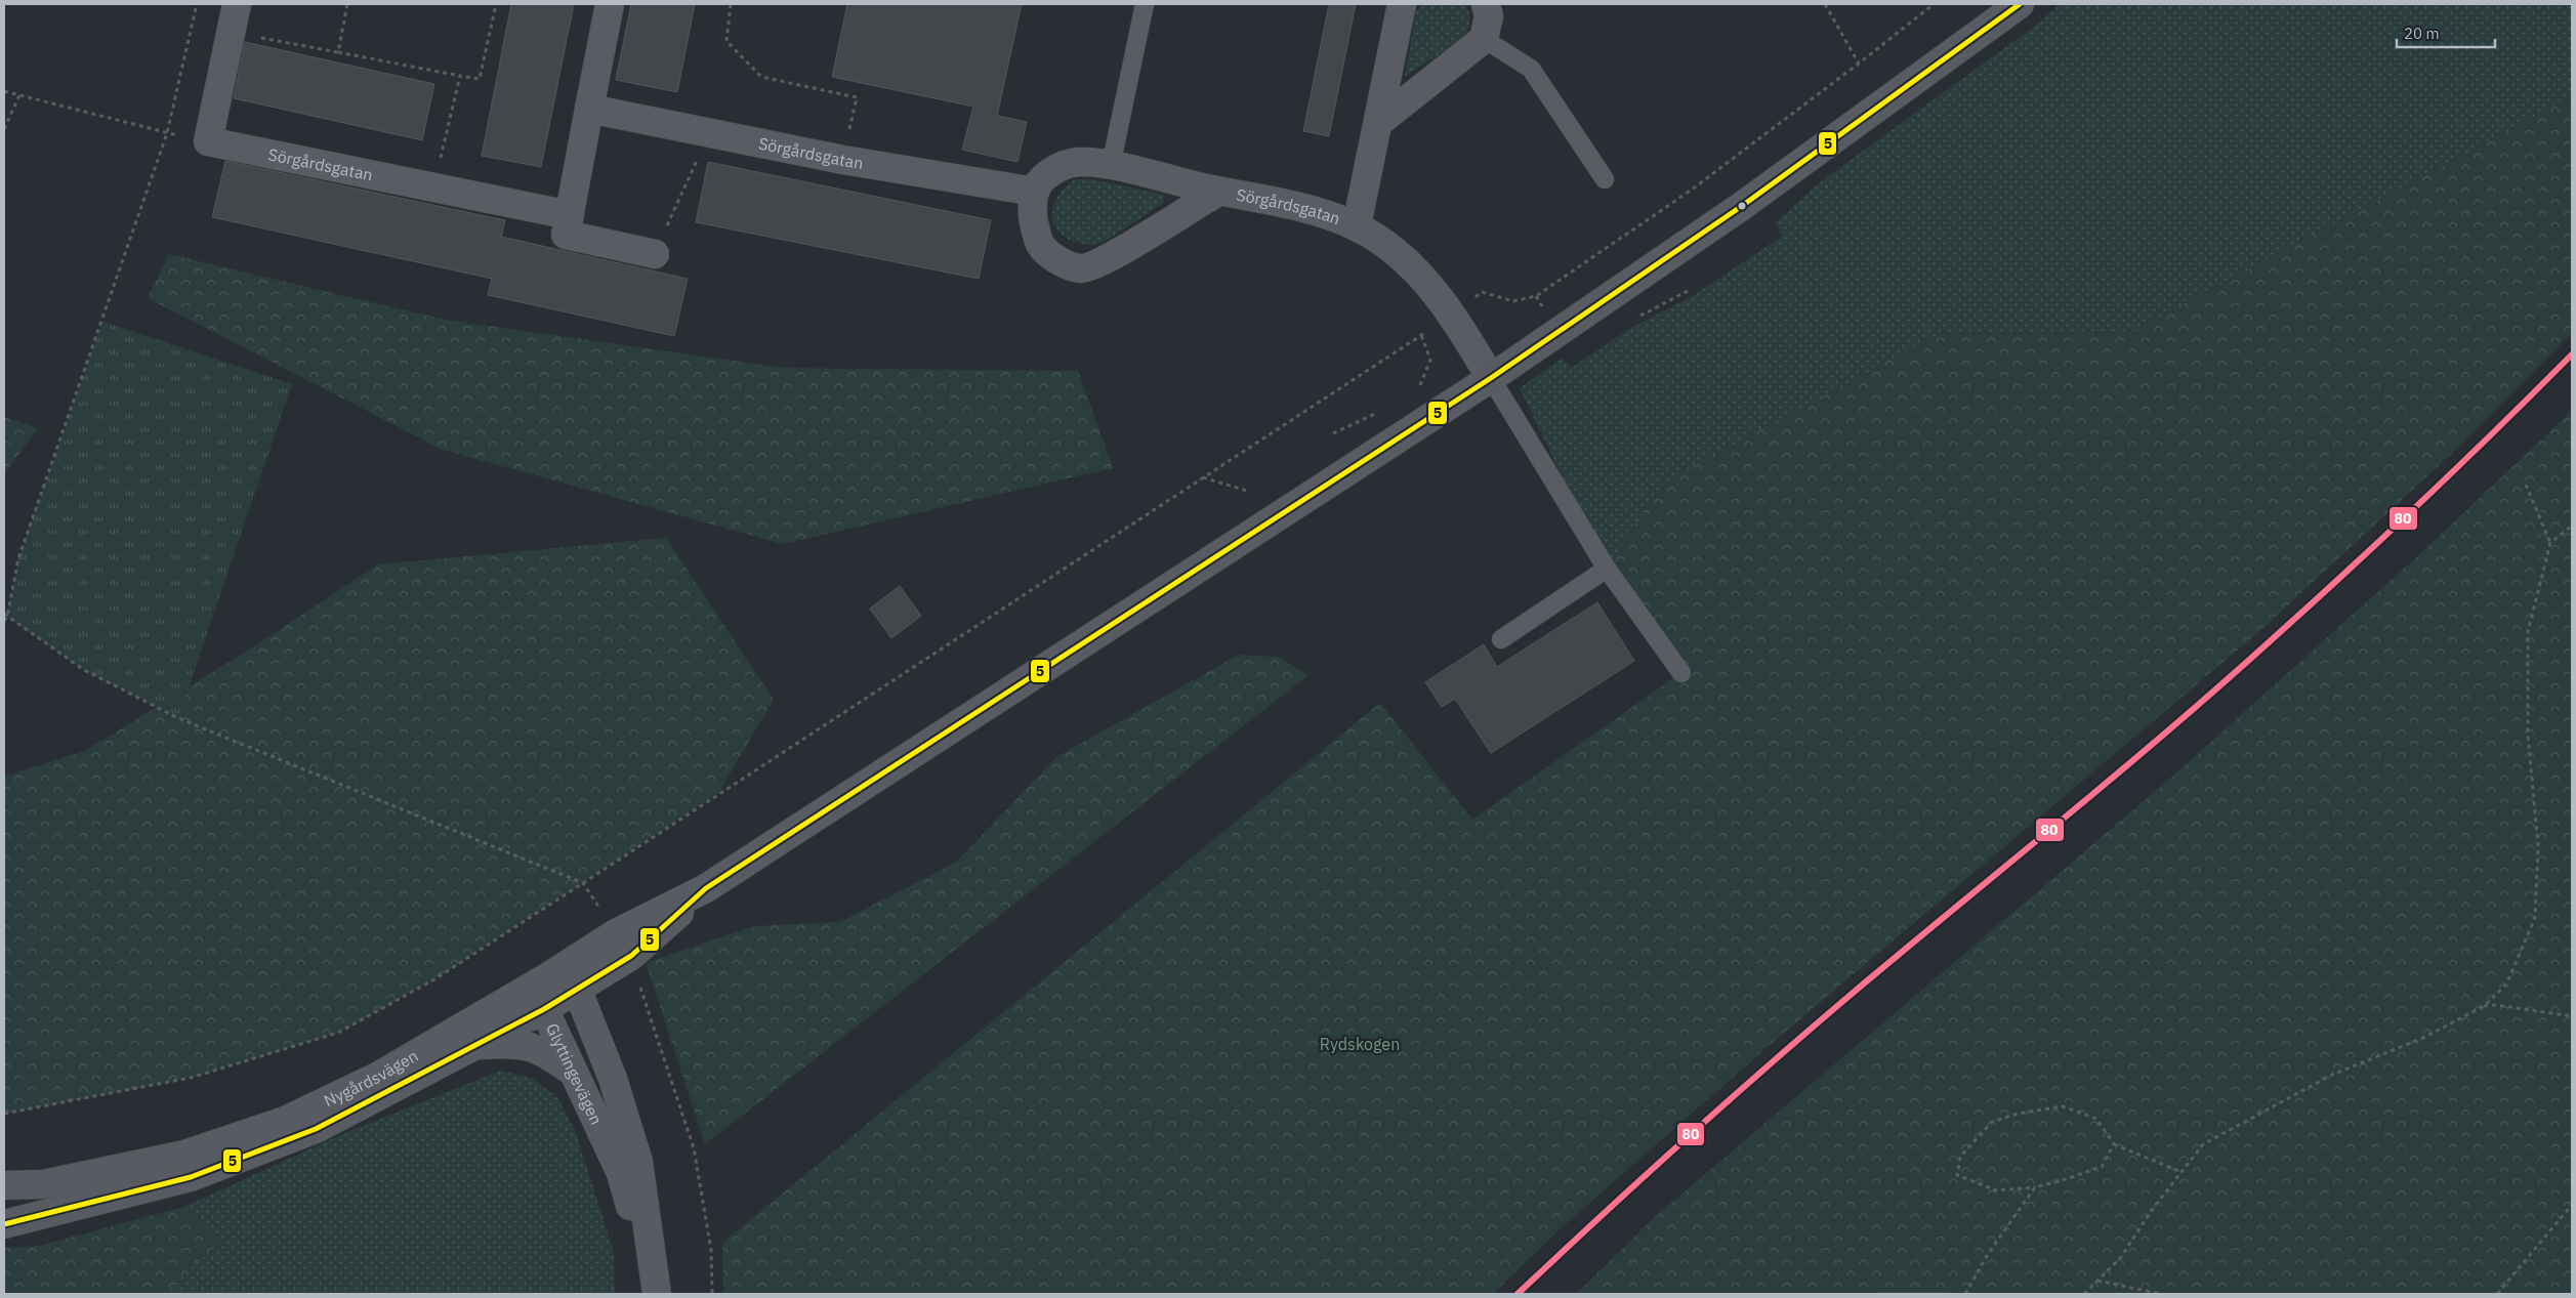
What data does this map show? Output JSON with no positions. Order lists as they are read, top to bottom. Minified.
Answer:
{"streets":{"street":["Sörgårdsgatan","Glyttingevägen","Nygårdsvägen"]},"crossings":[["Sörgårdsgatan","Nygårdsvägen"],["Glyttingevägen","Nygårdsvägen"]],"parks":["Rydskogen"],"lines":["transit line 5","transit line 80"],"scale_bar":"20 m"}
